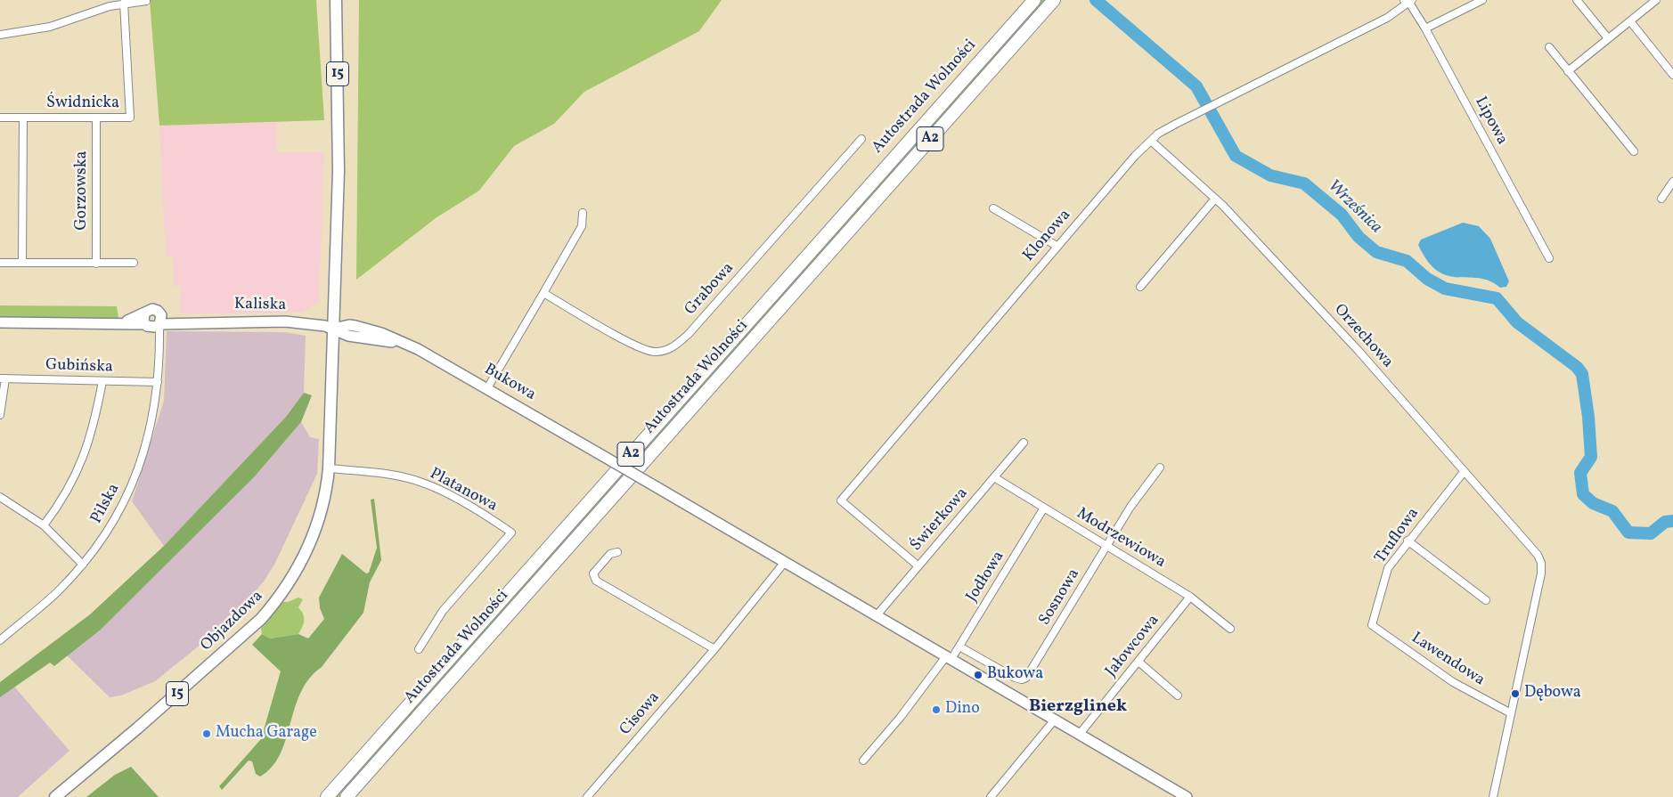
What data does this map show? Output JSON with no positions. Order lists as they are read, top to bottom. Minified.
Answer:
{"streets":{"highway":["Autostrada Wolności","A2"],"main road":["15","Kaliska","Bukowa","Objazdowa"],"street":["Świdnicka","Lipowa","Gorzowska","Klonowa","Grabowa","Orzechowa","Gubińska","Platanowa","Pilska","Świerkowa","Truflowa","Modrzewiowa","Jodłowa","Sosnowa","Jałowcowa","Lawendowa","Cisowa"]},"crossings":[["15","Kaliska"],["15","Bukowa"],["15","Objazdowa"],["Świdnicka","Gorzowska"],["Lipowa","Klonowa"],["Klonowa","Orzechowa"],["Klonowa","Świerkowa"],["Kaliska","Bukowa"],["Kaliska","Pilska"],["Kaliska","Objazdowa"],["Orzechowa","Truflowa"],["Orzechowa","Lawendowa"],["Gubińska","Pilska"],["Bukowa","Objazdowa"],["Bukowa","Cisowa"],["Platanowa","Objazdowa"],["Świerkowa","Modrzewiowa"],["Truflowa","Lawendowa"],["Modrzewiowa","Jodłowa"],["Modrzewiowa","Sosnowa"],["Modrzewiowa","Jałowcowa"],["Jodłowa","Sosnowa"]],"districts":["Bierzglinek"],"water":["Wrześnica"],"places":["Bukowa","Dębowa","Dino","Mucha Garage"]}
